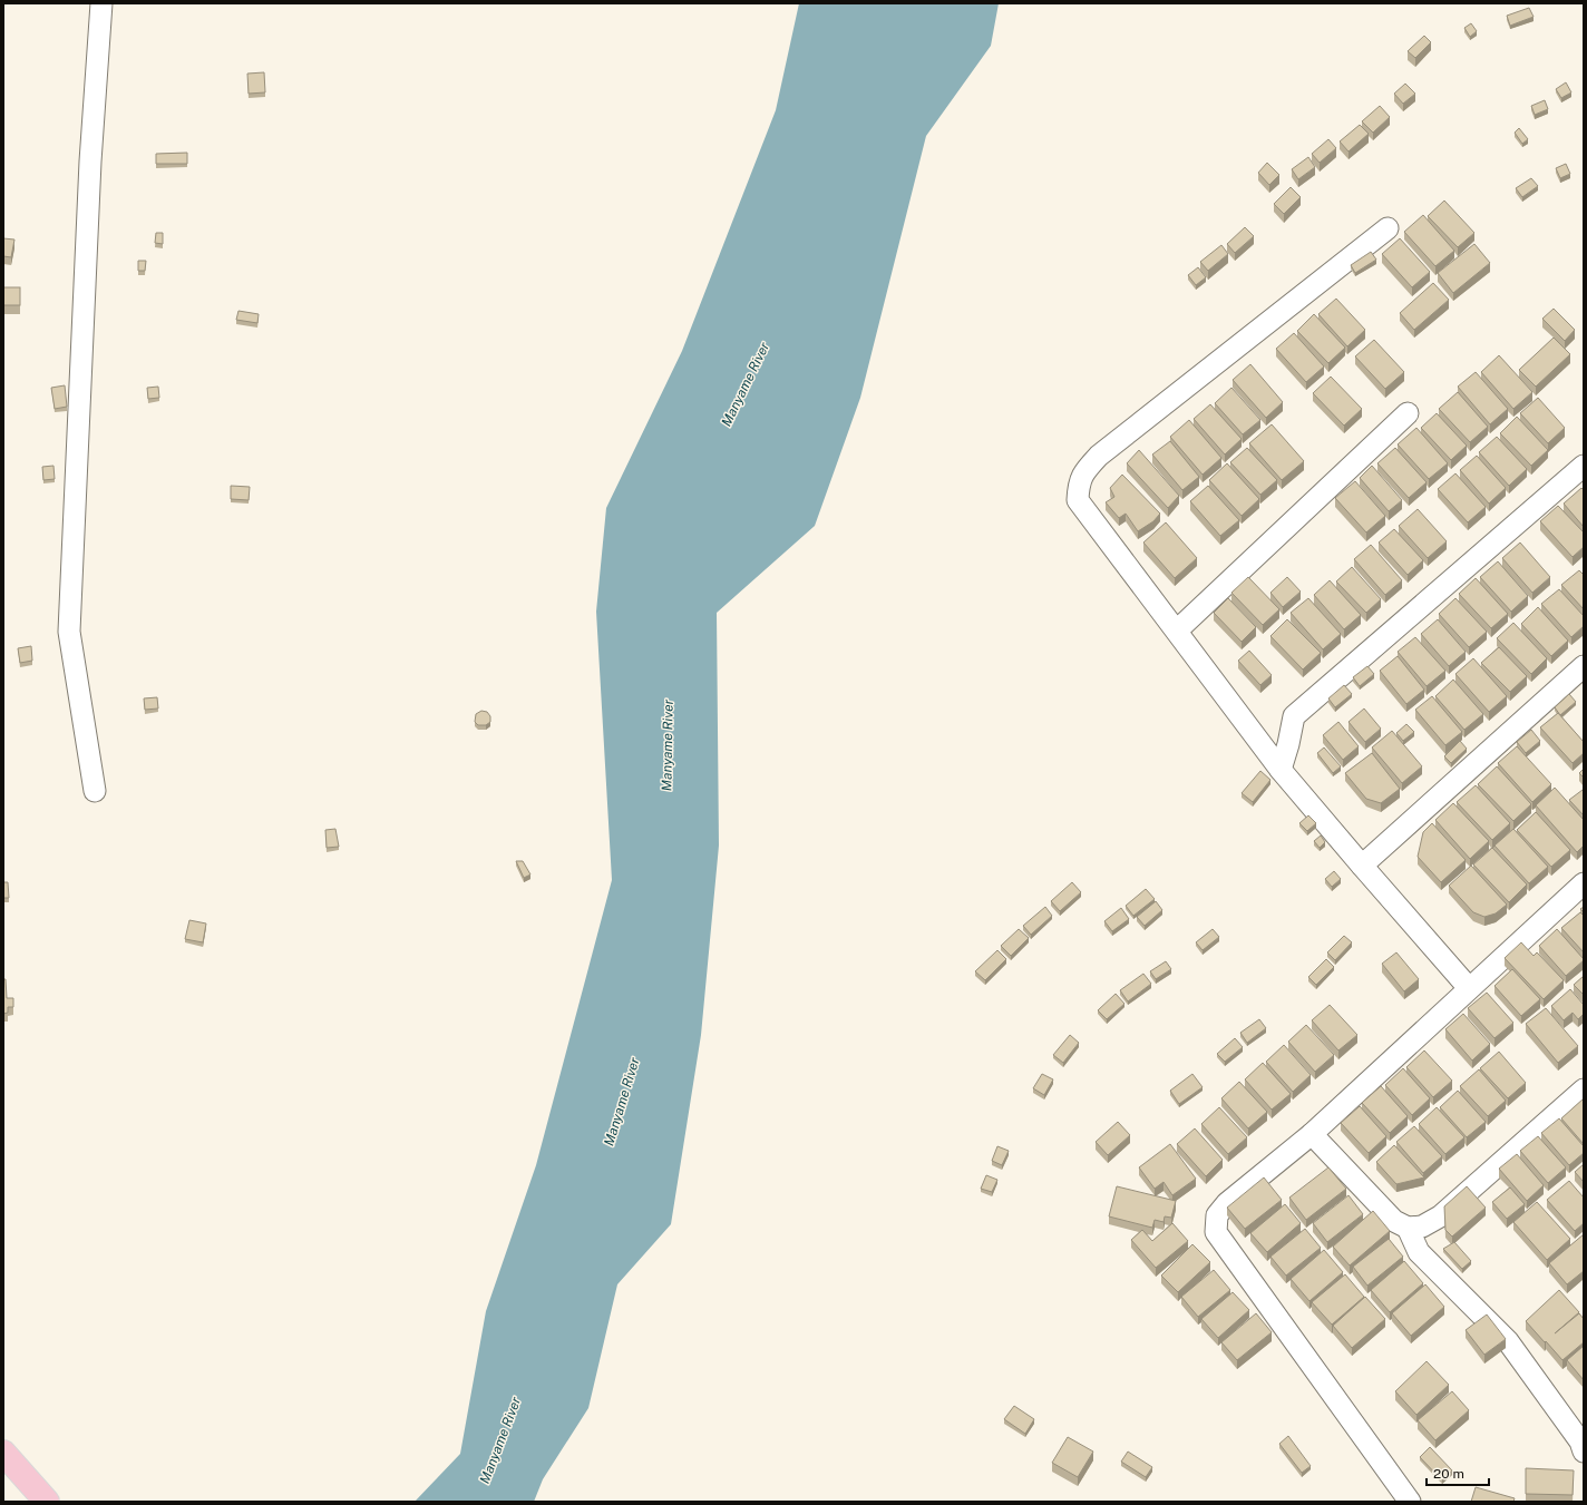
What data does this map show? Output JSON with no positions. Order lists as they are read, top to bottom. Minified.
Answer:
{"water":["Manyame River"],"scale_bar":"20 m"}
